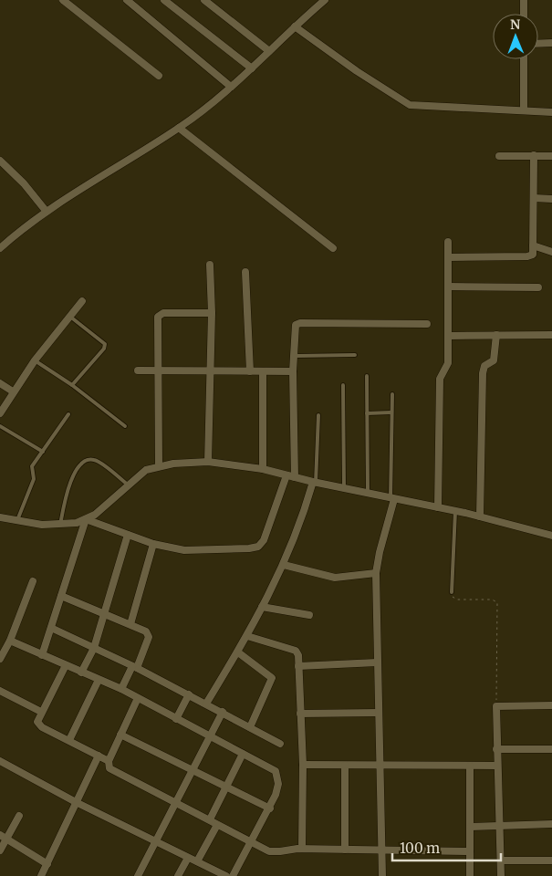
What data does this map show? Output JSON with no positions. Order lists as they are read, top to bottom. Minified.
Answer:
{"scale_bar":"100 m","north":"top"}
